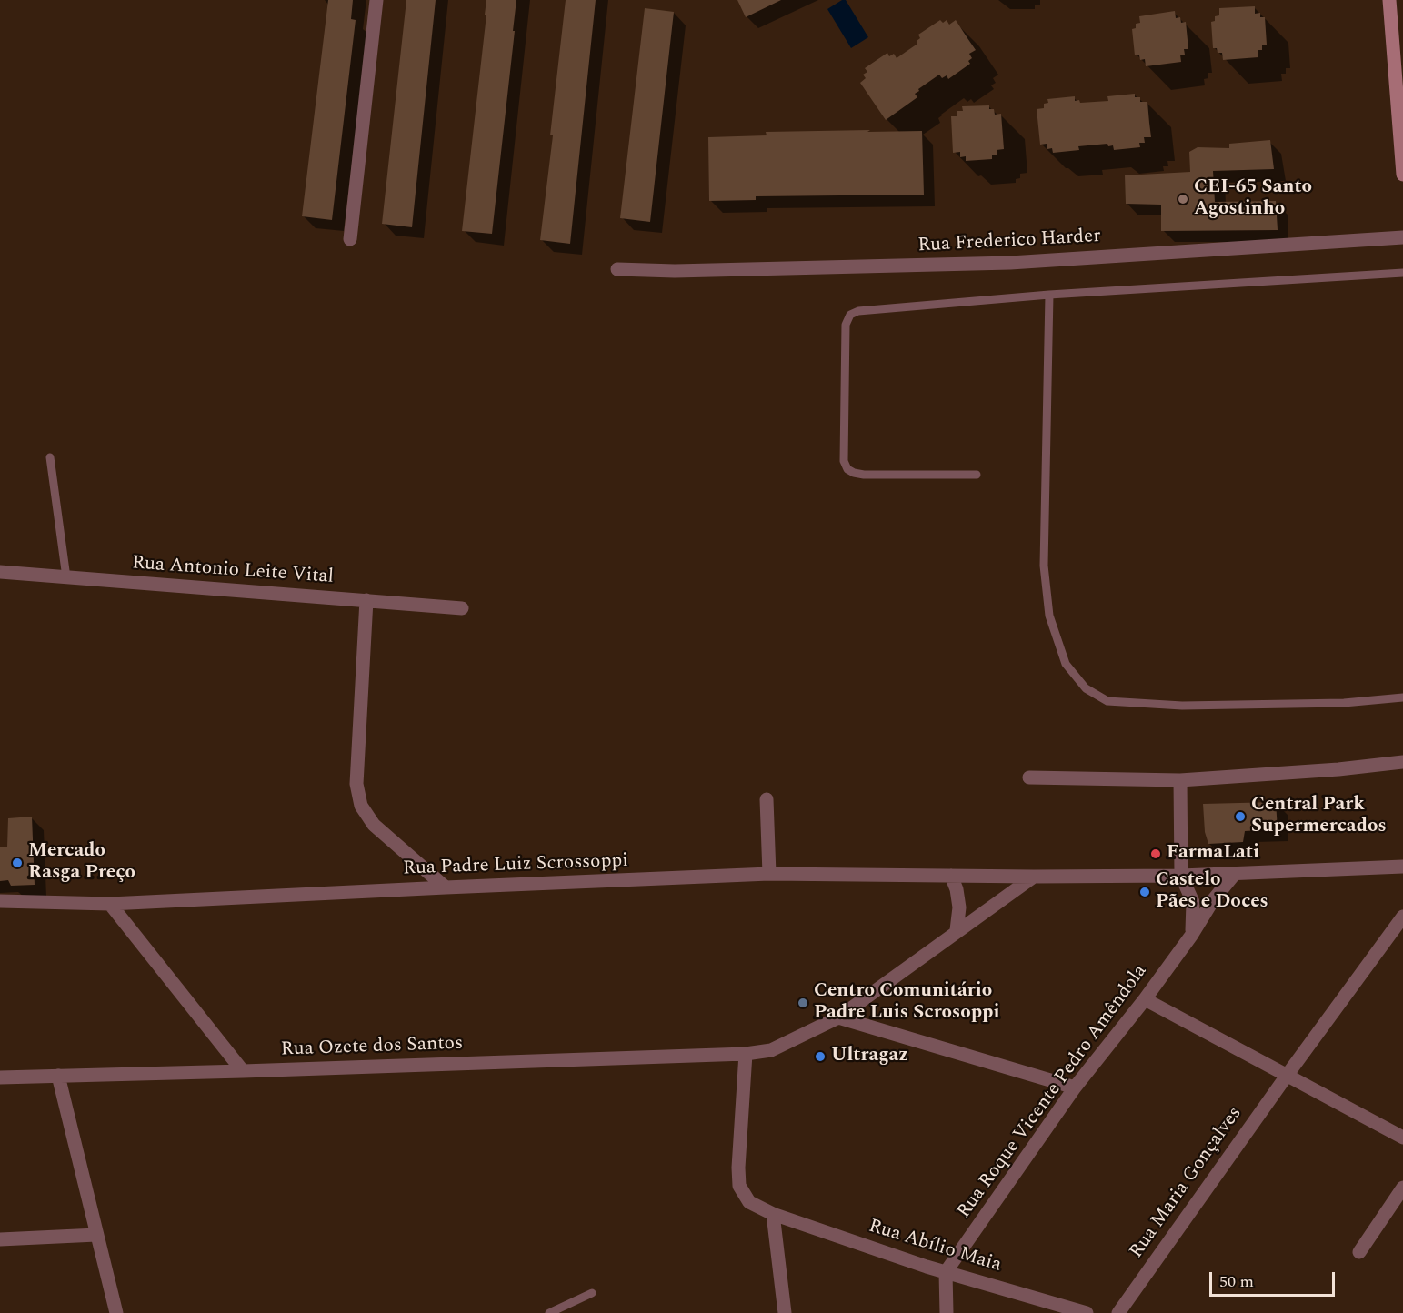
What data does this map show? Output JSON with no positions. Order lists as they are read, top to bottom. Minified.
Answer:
{"streets":{"street":["Rua Frederico Harder","Rua Antonio Leite Vital","Rua Padre Luiz Scrossoppi","Rua Ozete dos Santos","Rua Roque Vicente Pedro Amêndola","Rua Maria Gonçalves","Rua Abílio Maia"]},"crossings":[["Rua Padre Luiz Scrossoppi","Rua Ozete dos Santos"],["Rua Padre Luiz Scrossoppi","Rua Roque Vicente Pedro Amêndola"],["Rua Ozete dos Santos","Rua Abílio Maia"],["Rua Roque Vicente Pedro Amêndola","Rua Abílio Maia"]],"places":["CEI-65 Santo Agostinho","Central Park Supermercados","FarmaLati","Mercado Rasga Preço","Castelo Pães e Doces","Centro Comunitário Padre Luis Scrosoppi","Ultragaz"],"scale_bar":"50 m"}
